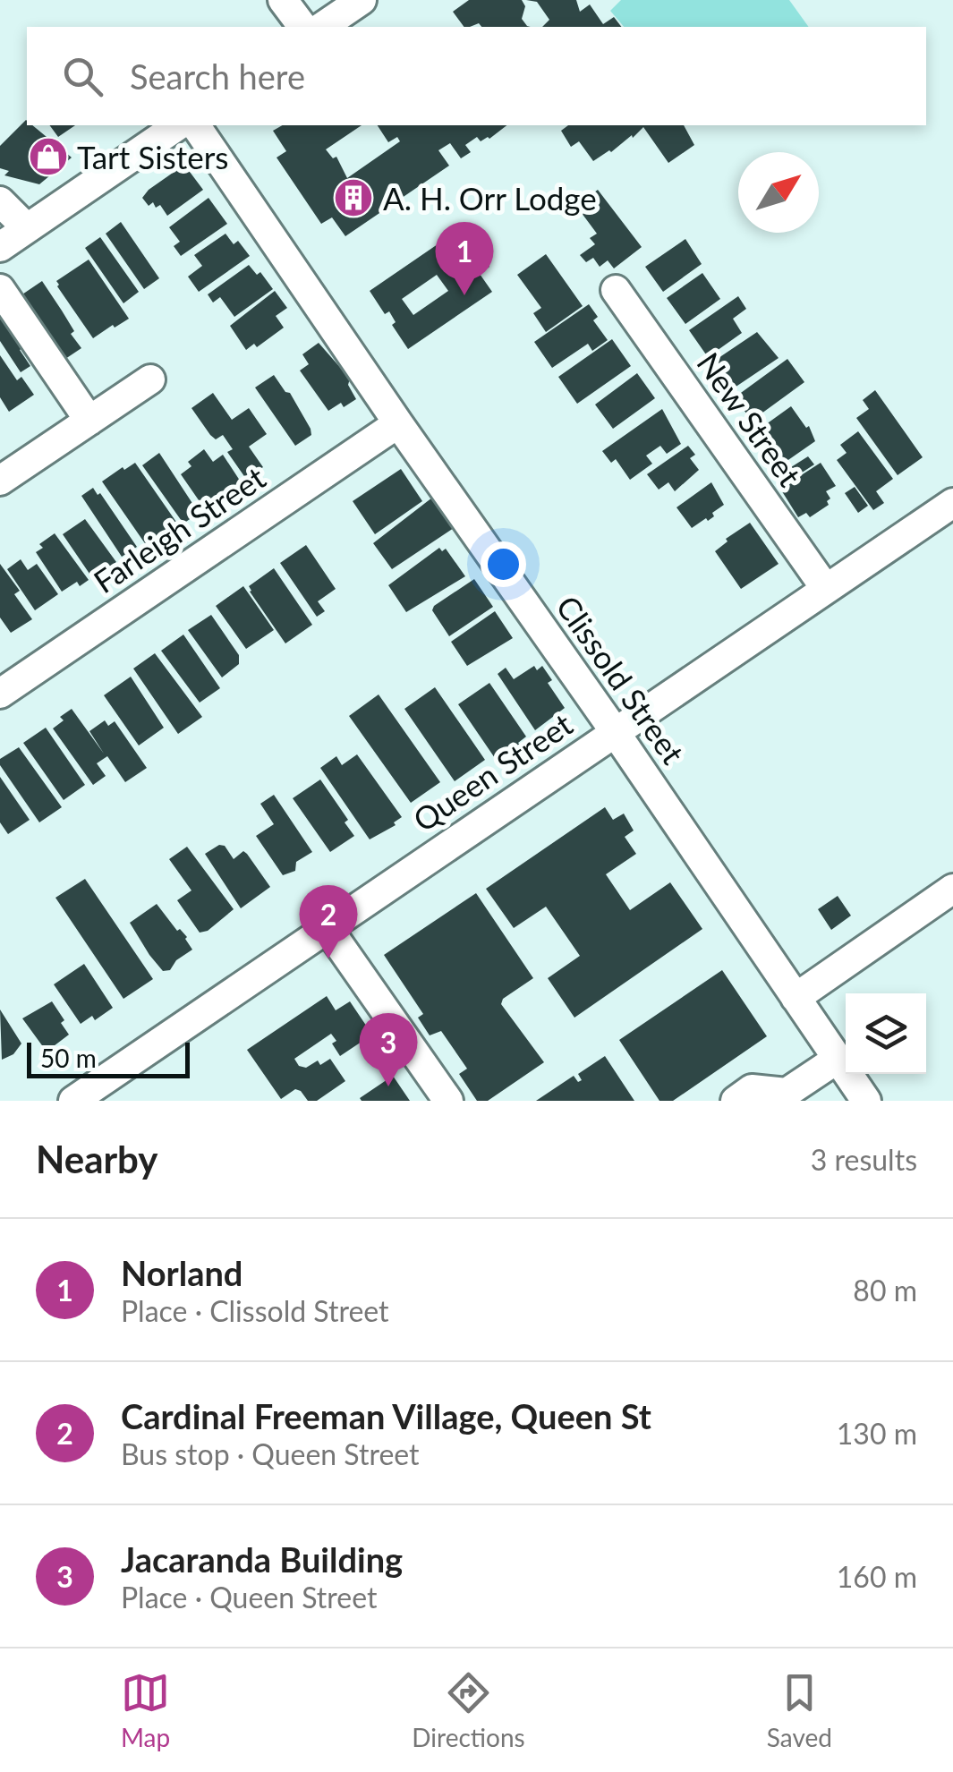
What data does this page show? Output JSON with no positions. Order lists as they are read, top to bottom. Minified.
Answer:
{"streets":{"street":["New Street","Farleigh Street","Clissold Street","Queen Street"]},"crossings":[["New Street","Queen Street"],["Farleigh Street","Clissold Street"],["Clissold Street","Queen Street"]],"places":{"shop":["Tart Sisters"],"building":["A. H. Orr Lodge"]},"scale_bar":"50 m","north":"top right","page":{"search":"Search here","pins":["1","2","3"],"scale":"50 m","heading":["Nearby","3 results"],"list":[{"mark":"1","name":"Norland","note":"Place · Clissold Street","value":"80 m"},{"mark":"2","name":"Cardinal Freeman Village, Queen St","note":"Bus stop · Queen Street","value":"130 m"},{"mark":"3","name":"Jacaranda Building","note":"Place · Queen Street","value":"160 m"}],"nav":["Map","Directions","Saved"]}}
